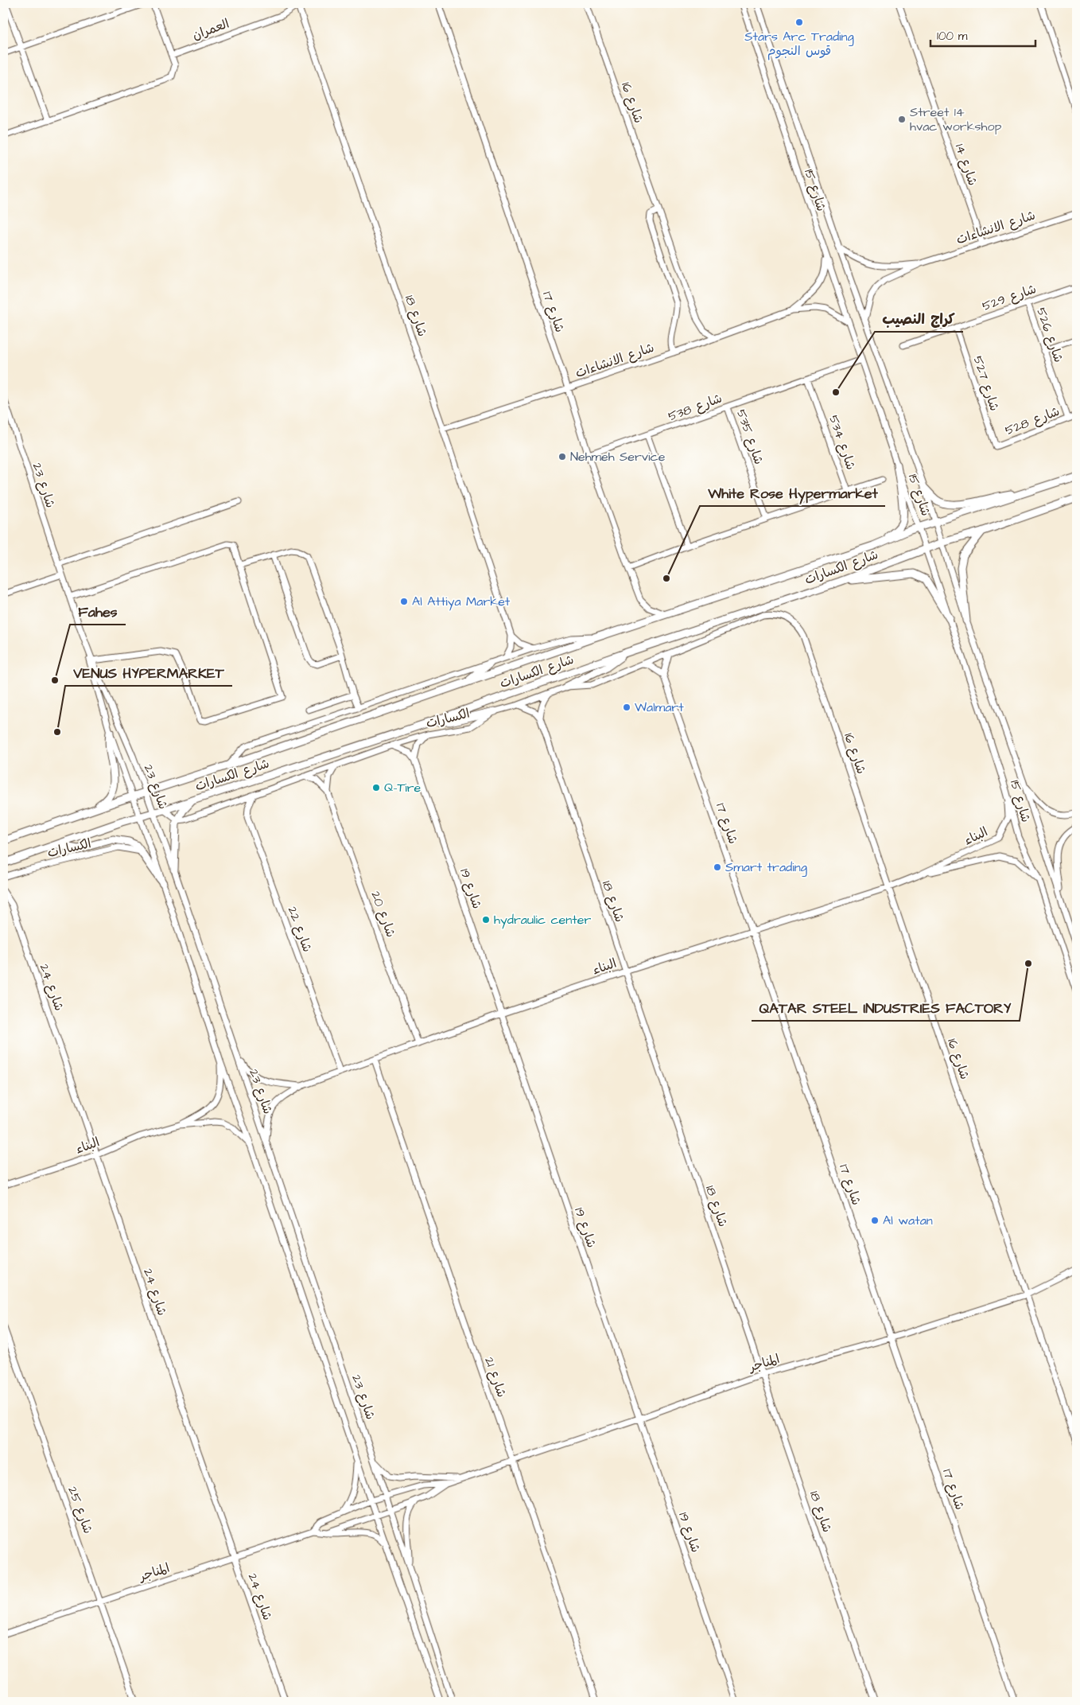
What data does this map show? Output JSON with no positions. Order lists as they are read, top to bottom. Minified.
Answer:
{"streets":{"street":["العمران","شارع 16","شارع 14","شارع 15","شارع الانشاءات","شارع 529","شارع 17","شارع 18","شارع 526","شارع 527","شارع 538","شارع 528","شارع 535","شارع 534","شارع 23","شارع الكسارات","الكسارات","البناء","شارع 19","شارع 20","شارع 22","شارع 24","المناجر","شارع 21","شارع 25"]},"crossings":[["العمران","شارع 18"],["شارع 16","شارع الانشاءات"],["شارع 16","الكسارات"],["شارع 16","البناء"],["شارع 16","المناجر"],["شارع 14","شارع الانشاءات"],["شارع 15","شارع الانشاءات"],["شارع 15","شارع الكسارات"],["شارع 15","البناء"],["شارع الانشاءات","شارع 17"],["شارع الانشاءات","شارع 18"],["شارع 529","شارع 526"],["شارع 529","شارع 527"],["شارع 17","شارع 538"],["شارع 17","شارع الكسارات"],["شارع 17","البناء"],["شارع 17","المناجر"],["شارع 18","البناء"],["شارع 18","المناجر"],["شارع 526","شارع 528"],["شارع 527","شارع 528"],["شارع 538","شارع 535"],["شارع 538","شارع 534"],["شارع 23","شارع الكسارات"],["شارع 23","البناء"],["شارع 23","المناجر"],["الكسارات","شارع 20"],["الكسارات","شارع 22"],["البناء","شارع 19"],["البناء","شارع 20"],["البناء","شارع 22"],["البناء","شارع 24"],["البناء","شارع 21"],["شارع 19","المناجر"],["شارع 24","المناجر"],["المناجر","شارع 21"],["المناجر","شارع 25"]],"places":["Stars Arc Trading قوس النجوم","Street 14 hvac workshop","كراج النصيب","Nehmeh Service","White Rose Hypermarket","Al Attiya Market","Fahes","Walmart","VENUS HYPERMARKET","Q-Tire","Smart trading","hydraulic center","QATAR STEEL INDUSTRIES FACTORY","Al watan"],"scale_bar":"100 m"}
